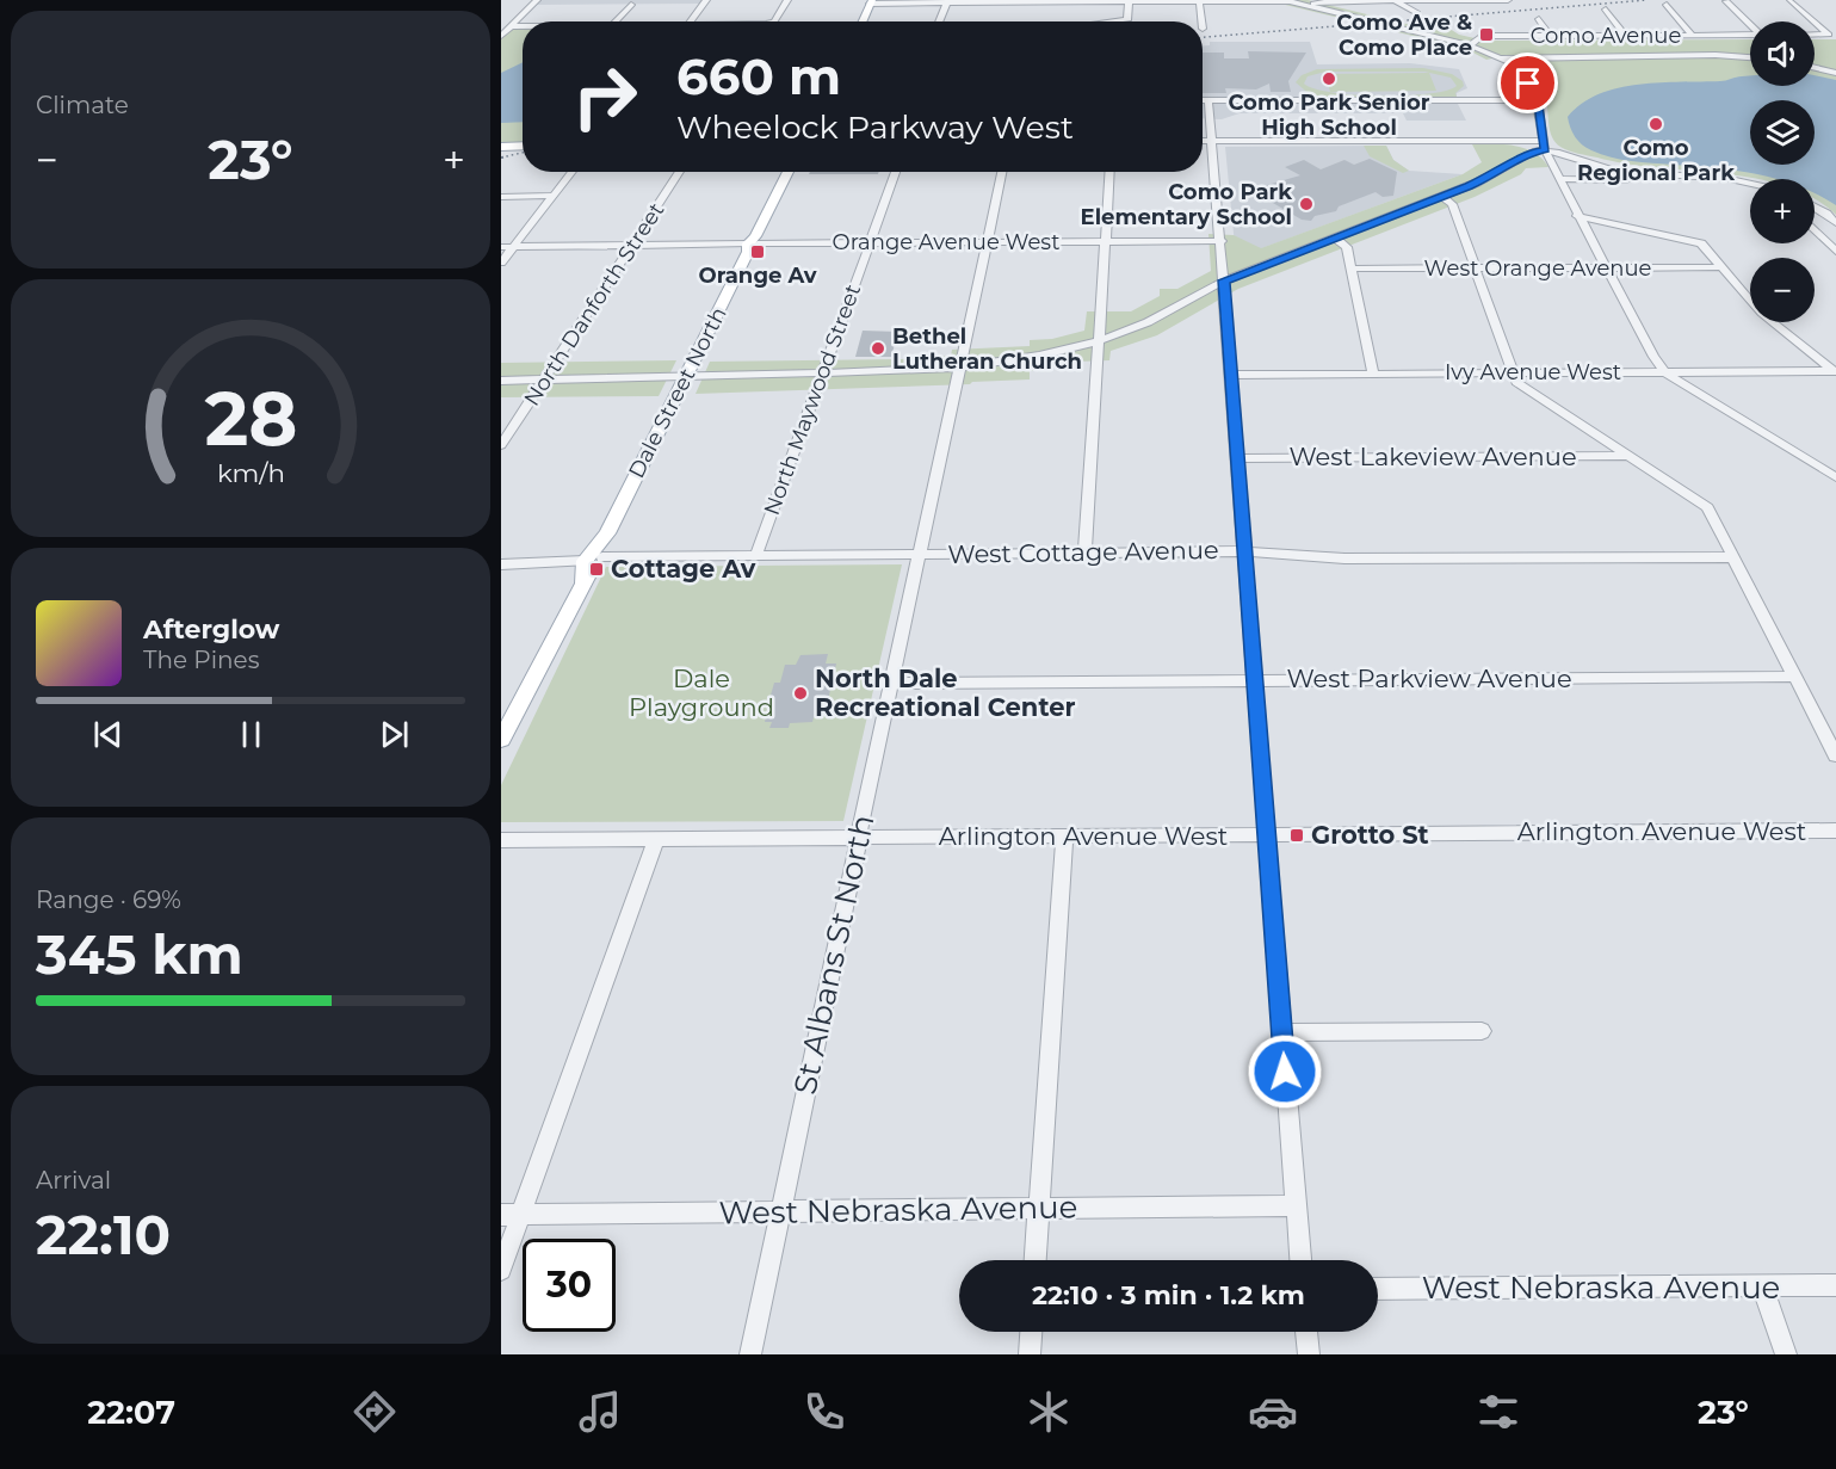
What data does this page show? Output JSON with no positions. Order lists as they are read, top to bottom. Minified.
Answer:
{"streets":{"main road":["Dale Street North"],"street":["Como Avenue","Orange Avenue West","West Orange Avenue","North Danforth Street","Ivy Avenue West","North Maywood Street","West Lakeview Avenue","West Cottage Avenue","West Parkview Avenue","Arlington Avenue West","St Albans St North","West Nebraska Avenue"]},"crossings":[["Orange Avenue West","North Danforth Street"],["Orange Avenue West","Dale Street North"],["Orange Avenue West","North Maywood Street"],["Orange Avenue West","St Albans St North"],["Dale Street North","West Cottage Avenue"],["North Maywood Street","West Cottage Avenue"],["West Cottage Avenue","St Albans St North"],["West Parkview Avenue","St Albans St North"],["Arlington Avenue West","St Albans St North"],["St Albans St North","West Nebraska Avenue"]],"parks":["Dale Playground"],"places":{"transit":["Como Ave & Como Place","Orange Av","Cottage Av","Grotto St"],"other":["Como Park Senior High School","Como Regional Park","Como Park Elementary School","Bethel Lutheran Church","North Dale Recreational Center"]},"page":{"tile":["Climate",["Range · 69%","345 km"],["Arrival","22:10"]],"map_buttons":["+","−"],"turn":["660 m","Wheelock Parkway West"],"heat":["−","23°","+"],"song":["Afterglow","The Pines"],"limit":"30","trip":"22:10 · 3 min · 1.2 km","tabs":["22:07","23°"],"gauge":["28","km/h"]}}
